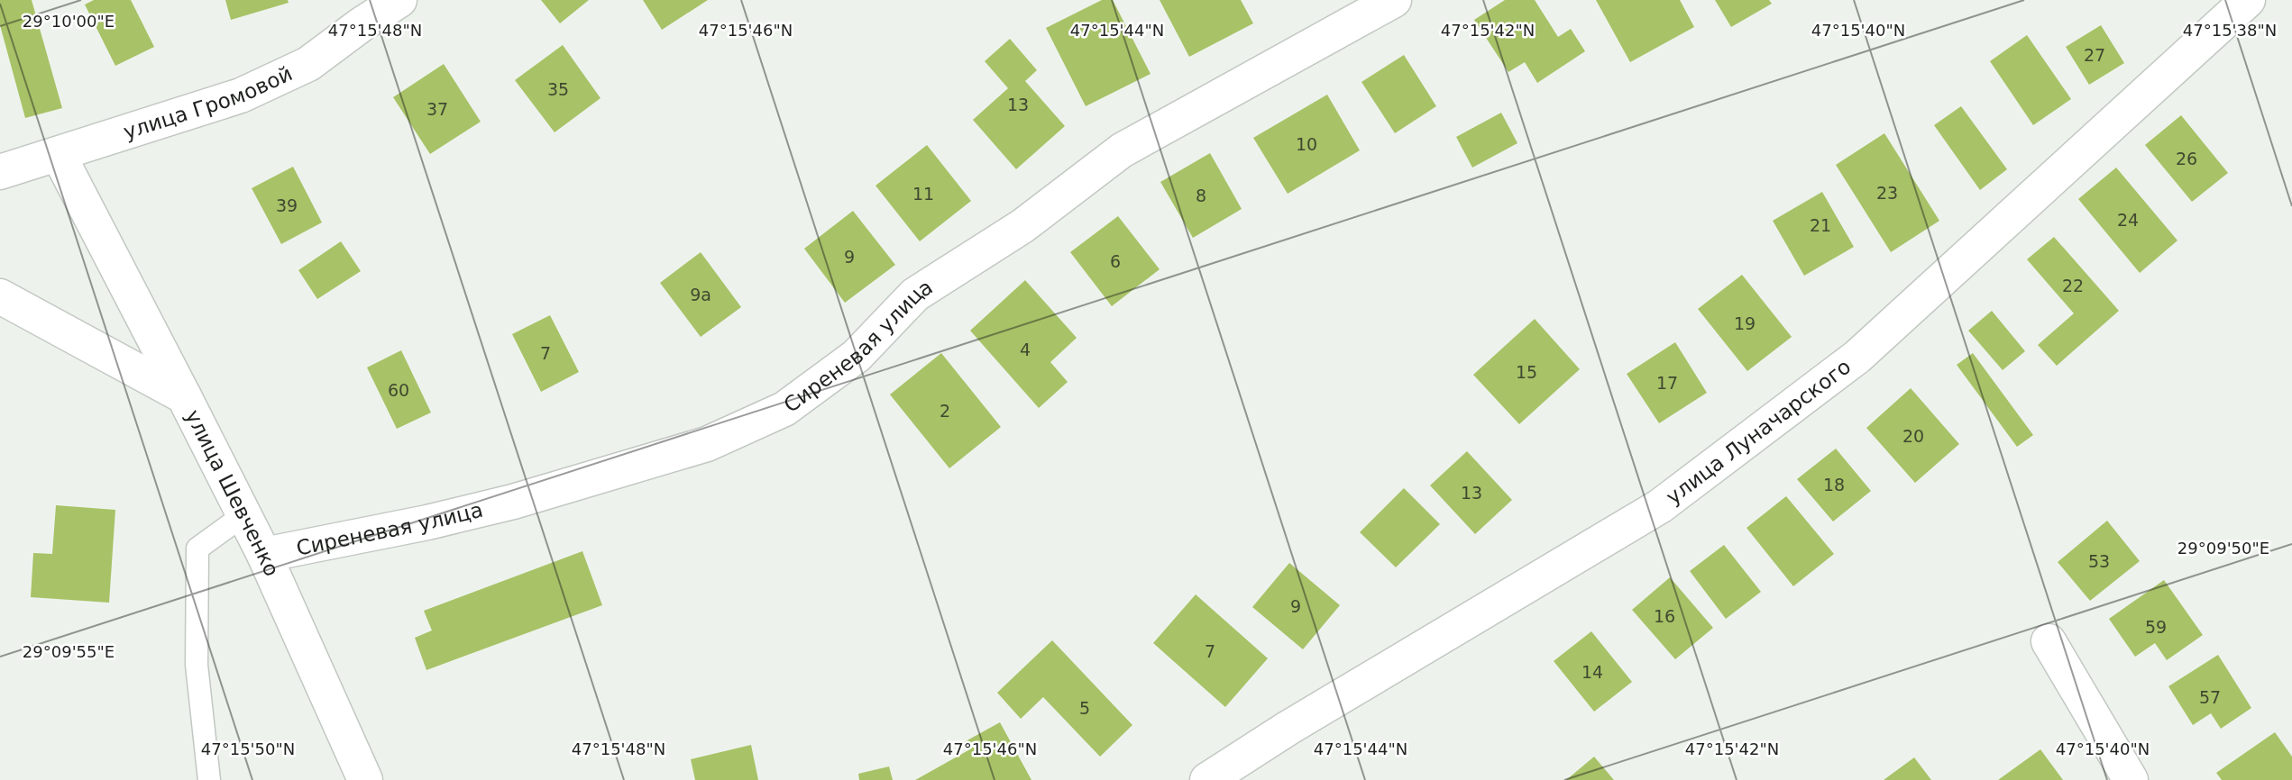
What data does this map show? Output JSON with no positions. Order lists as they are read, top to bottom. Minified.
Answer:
{"streets":{"street":["улица Громовой","Сиреневая улица","улица Луначарского","улица Шевченко"]},"crossings":[["Сиреневая улица","улица Шевченко"]],"house_numbers":["27","35","13","37","10","26","23","11","8","39","24","21","9","6","22","9а","19","4","7","15","17","60","2","20","18","13","53","9","16","59","7","14","57","5"],"coordinates":["29°10'00\"E","47°15'48\"N","47°15'46\"N","47°15'44\"N","47°15'42\"N","47°15'40\"N","47°15'38\"N","29°09'50\"E","29°09'55\"E","47°15'50\"N"]}
